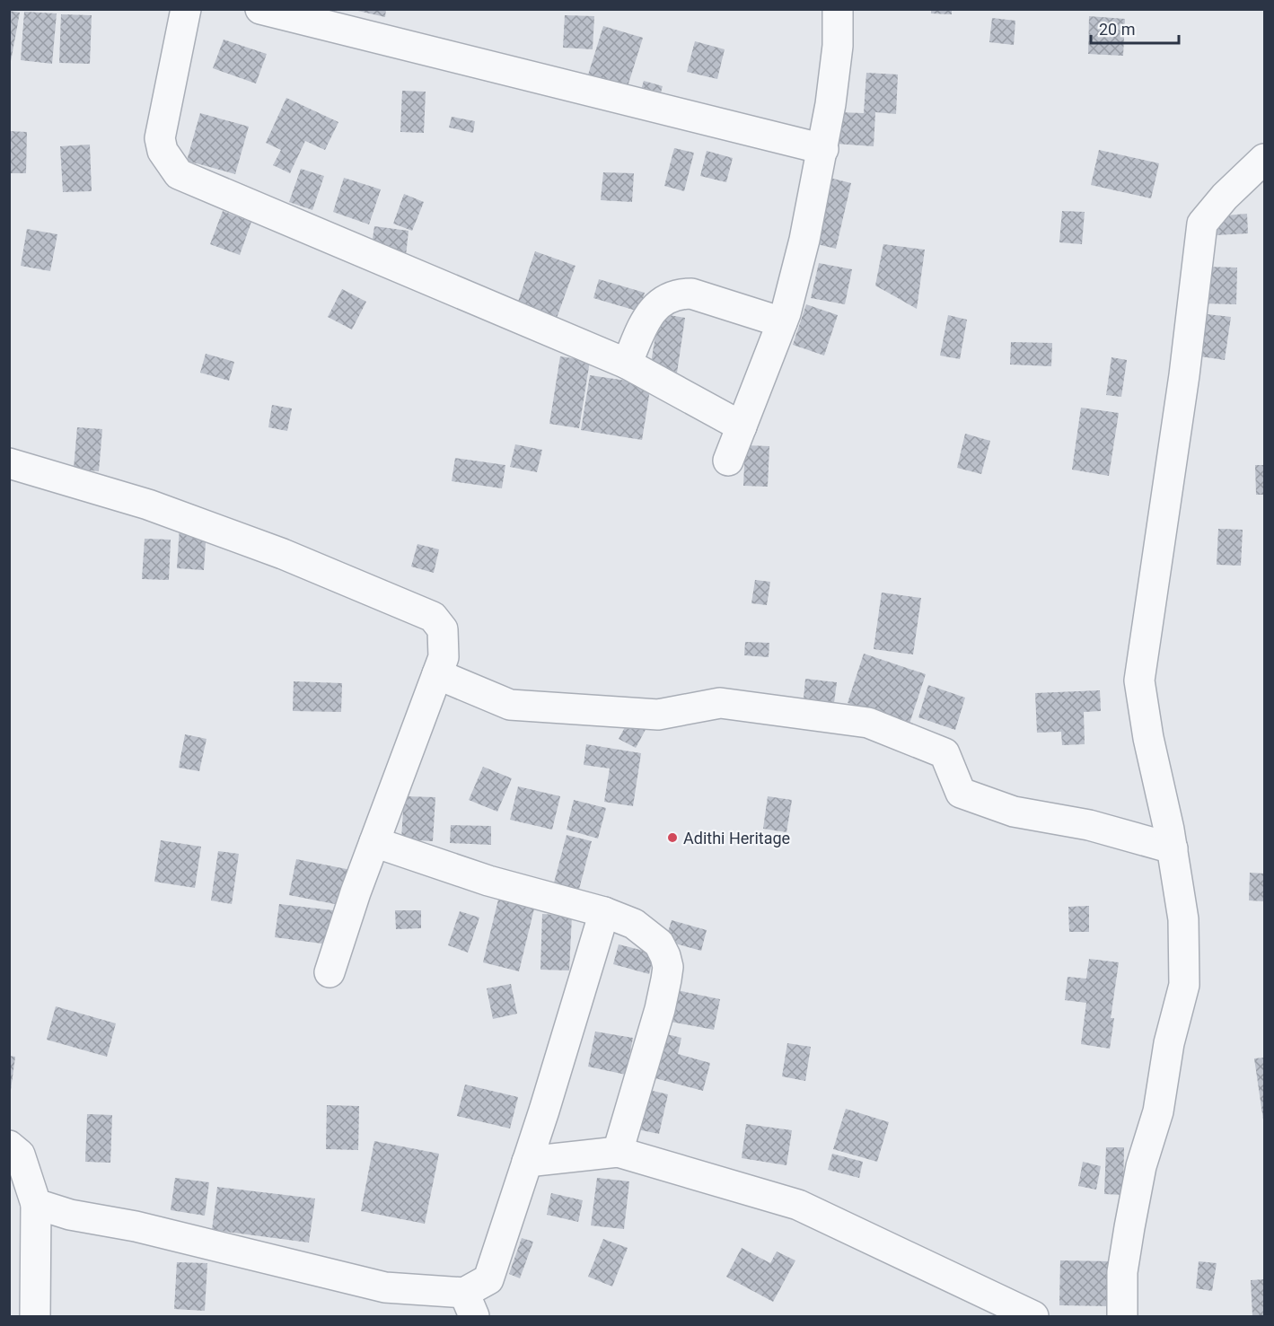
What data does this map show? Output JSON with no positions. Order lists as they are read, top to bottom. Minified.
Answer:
{"places":["Adithi Heritage"],"scale_bar":"20 m"}
